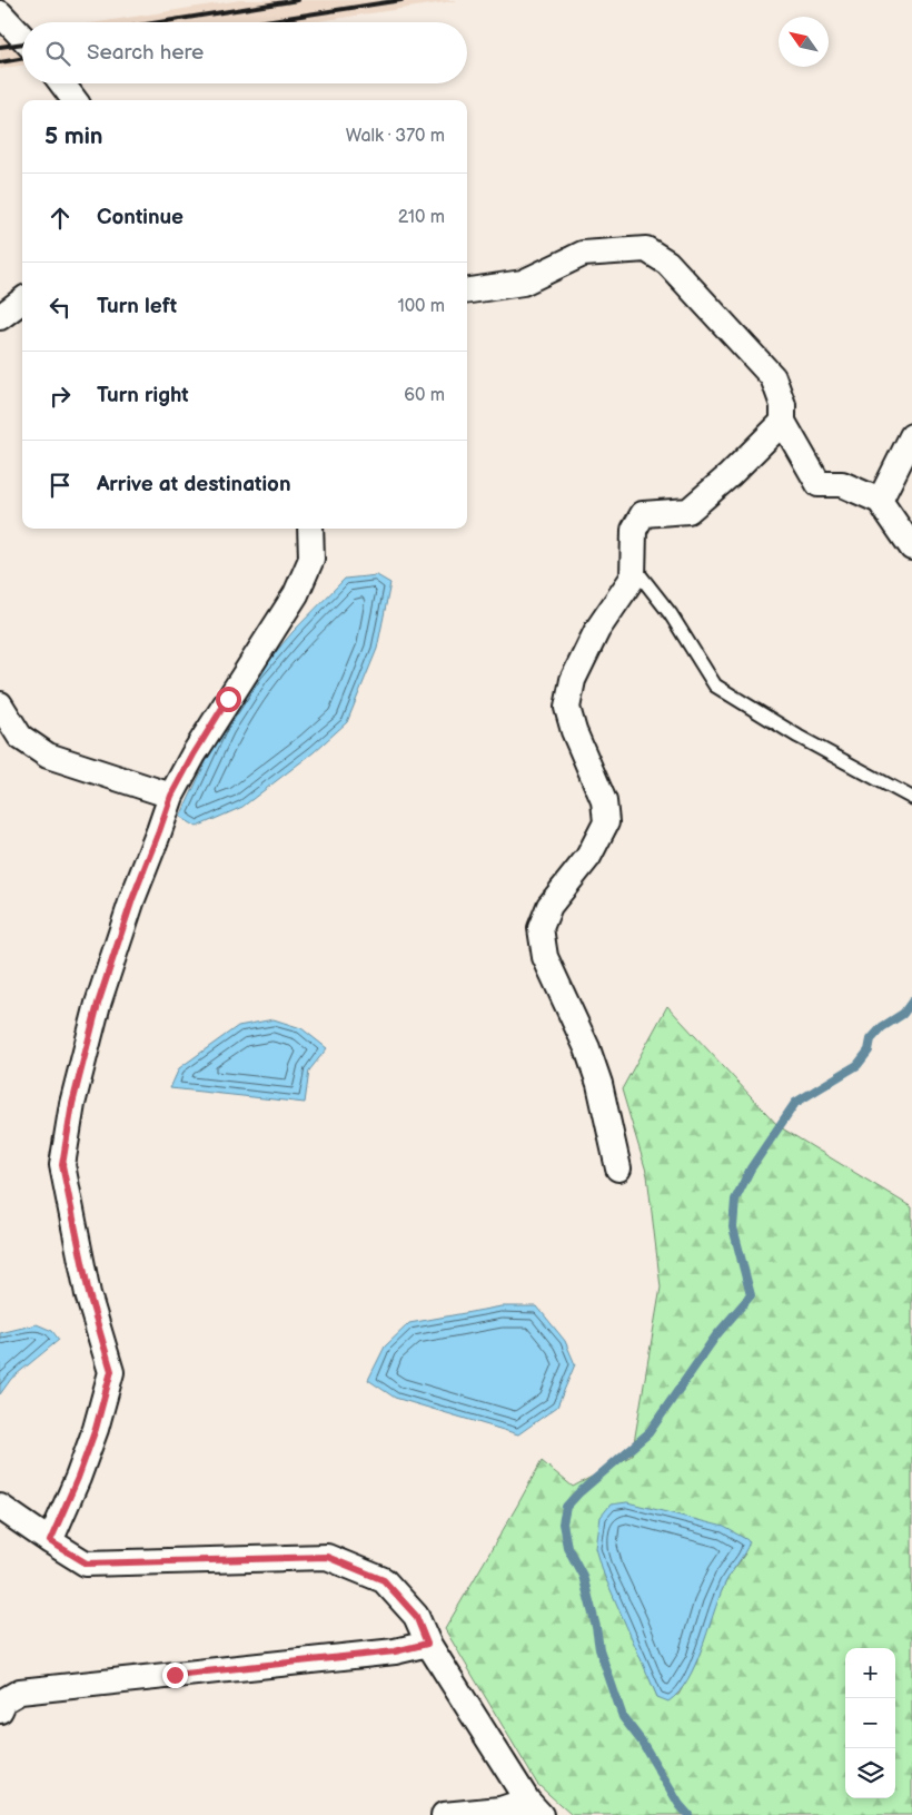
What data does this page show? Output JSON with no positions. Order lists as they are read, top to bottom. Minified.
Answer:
{"north":"top left","page":{"search":"Search here","heading":["5 min","Walk · 370 m"],"list":[["Continue","210 m"],["Turn left","100 m"],["Turn right","60 m"],"Arrive at destination"],"map_buttons":["+","−"]}}
